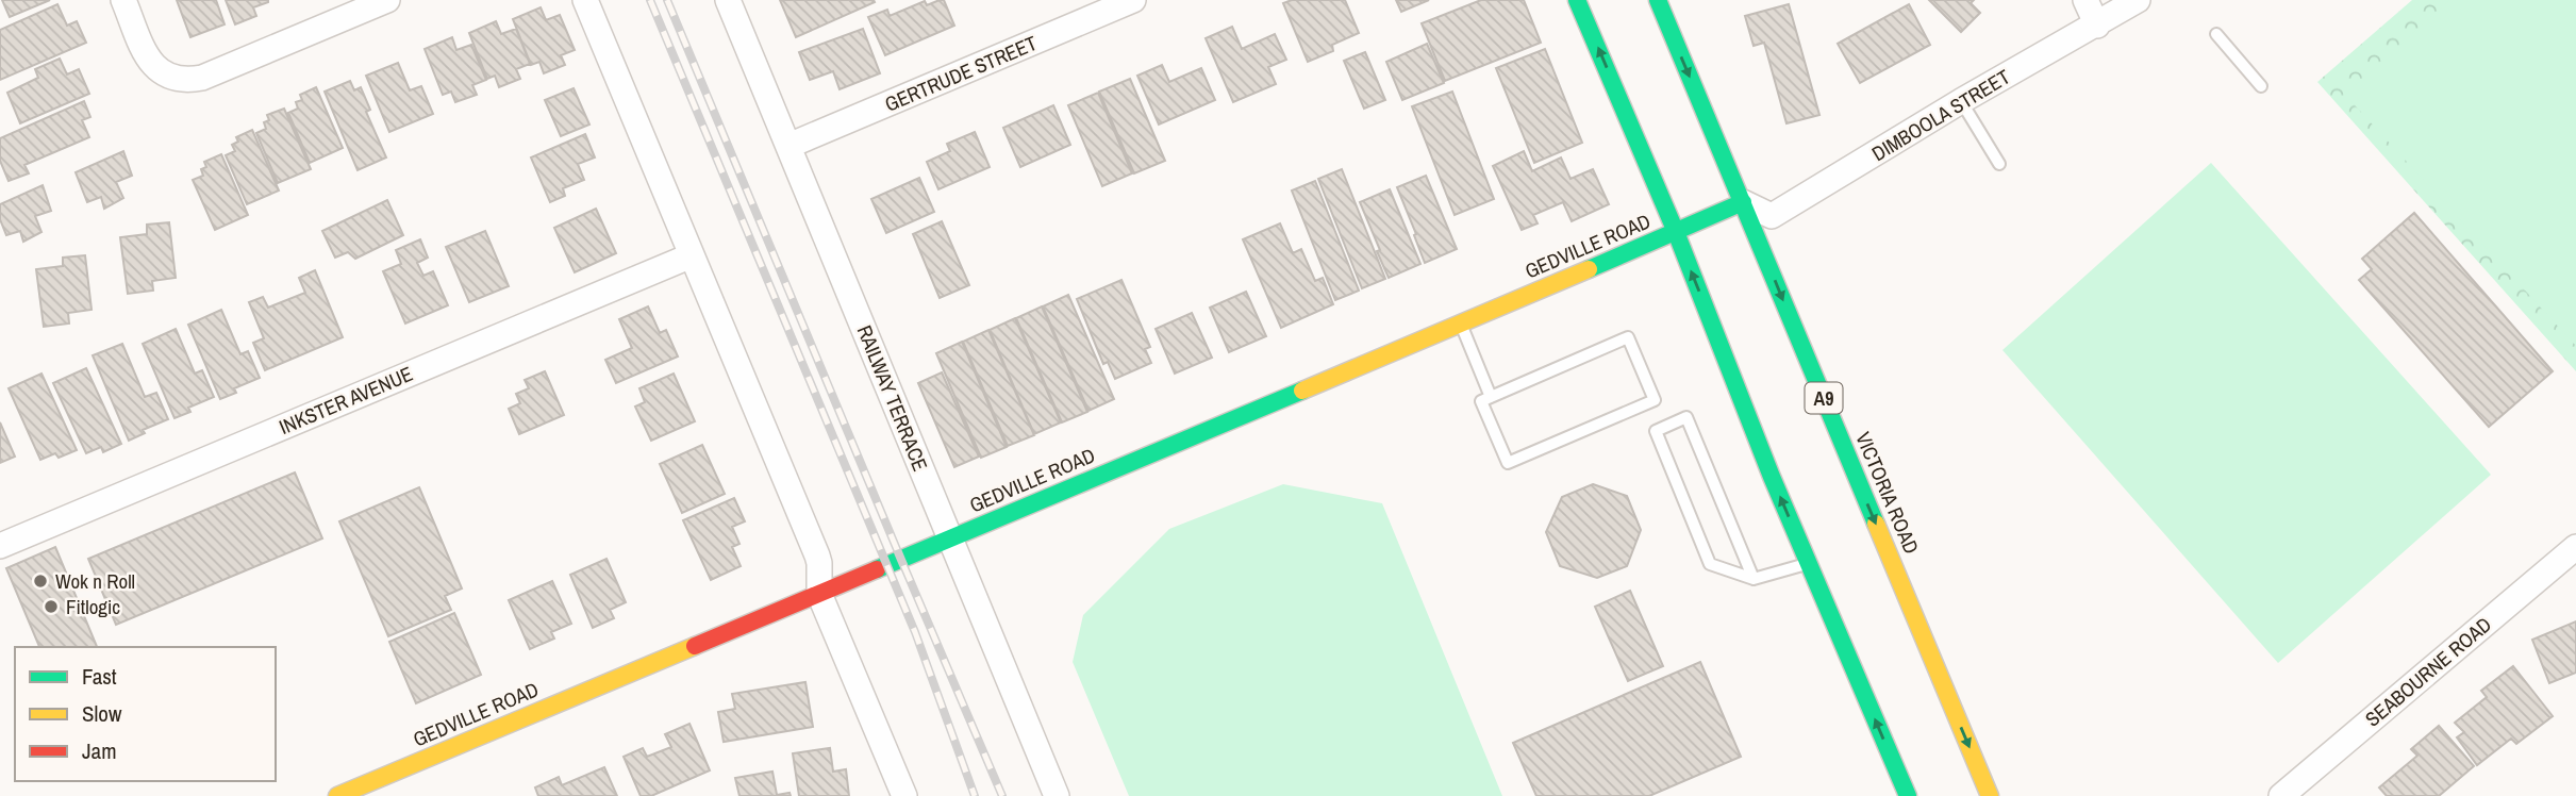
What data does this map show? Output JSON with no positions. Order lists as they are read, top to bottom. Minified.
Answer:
{"streets":{"main road":["GEDVILLE ROAD","A9","VICTORIA ROAD"],"street":["GERTRUDE STREET","DIMBOOLA STREET","RAILWAY TERRACE","INKSTER AVENUE","SEABOURNE ROAD"]},"crossings":[["GERTRUDE STREET","RAILWAY TERRACE"],["DIMBOOLA STREET","GEDVILLE ROAD"],["DIMBOOLA STREET","VICTORIA ROAD"],["GEDVILLE ROAD","RAILWAY TERRACE"],["GEDVILLE ROAD","VICTORIA ROAD"]],"places":["Wok n Roll","Fitlogic"],"legend":["Fast","Slow","Jam"]}
